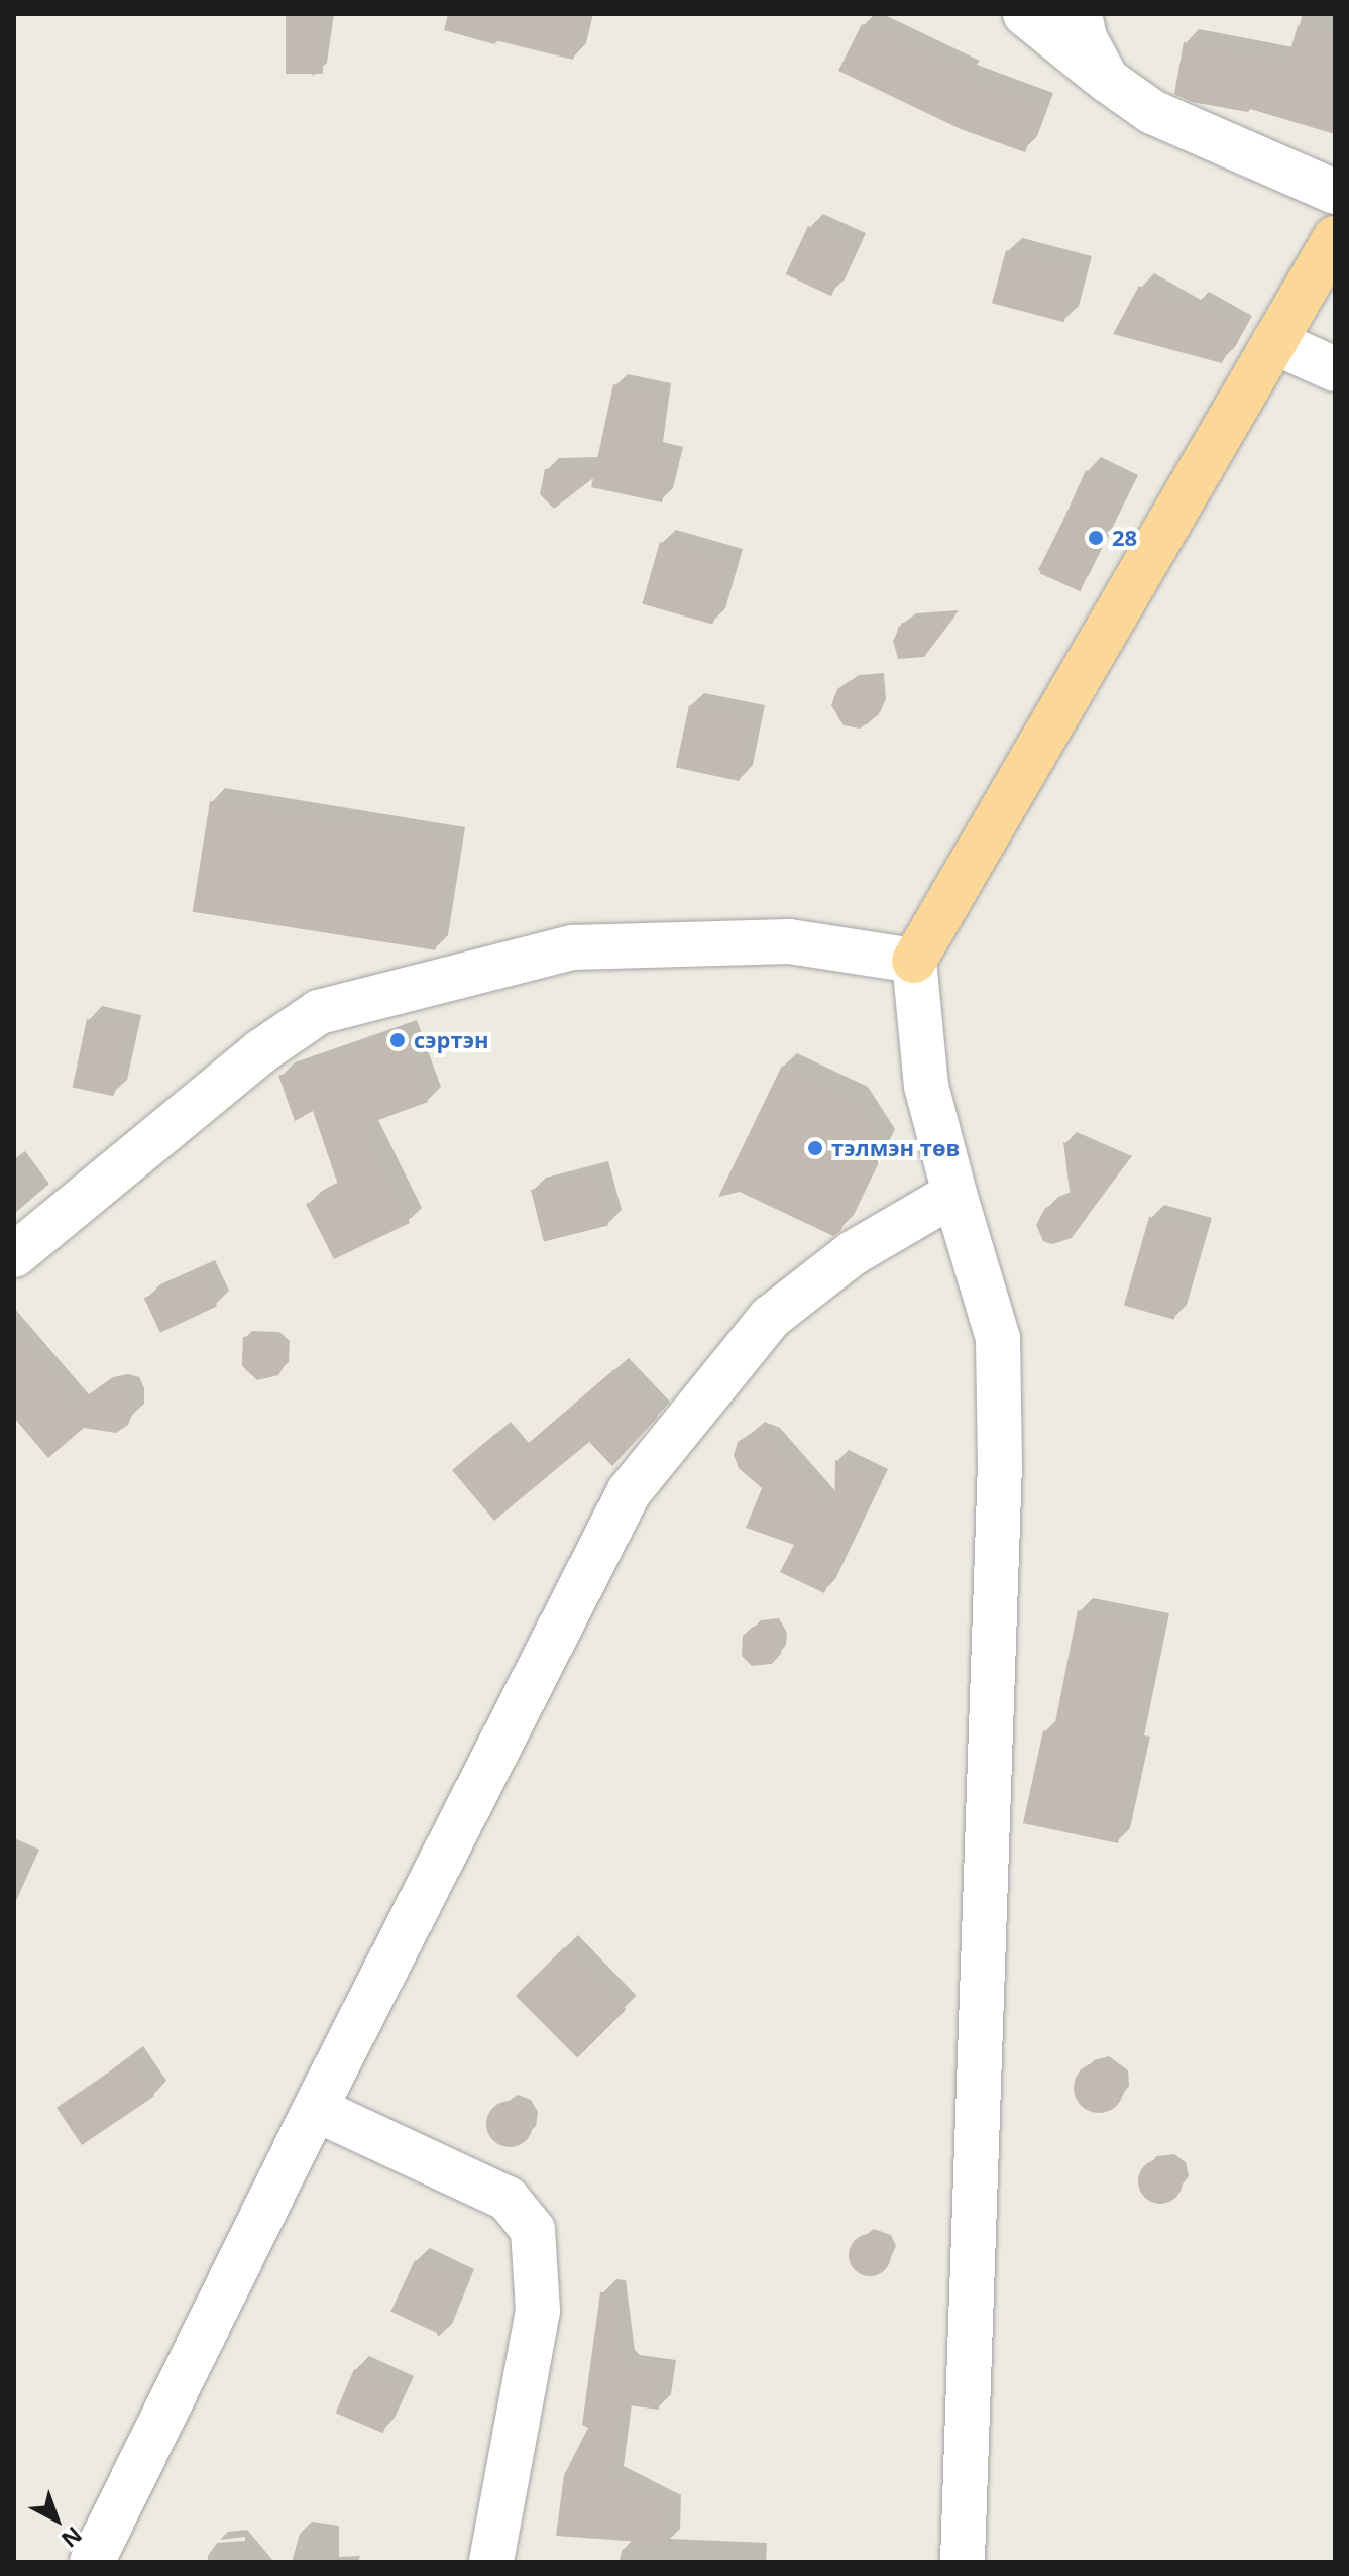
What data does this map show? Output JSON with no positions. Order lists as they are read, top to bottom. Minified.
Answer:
{"places":["28","сэртэн","тэлмэн төв"],"north":"bottom right"}
